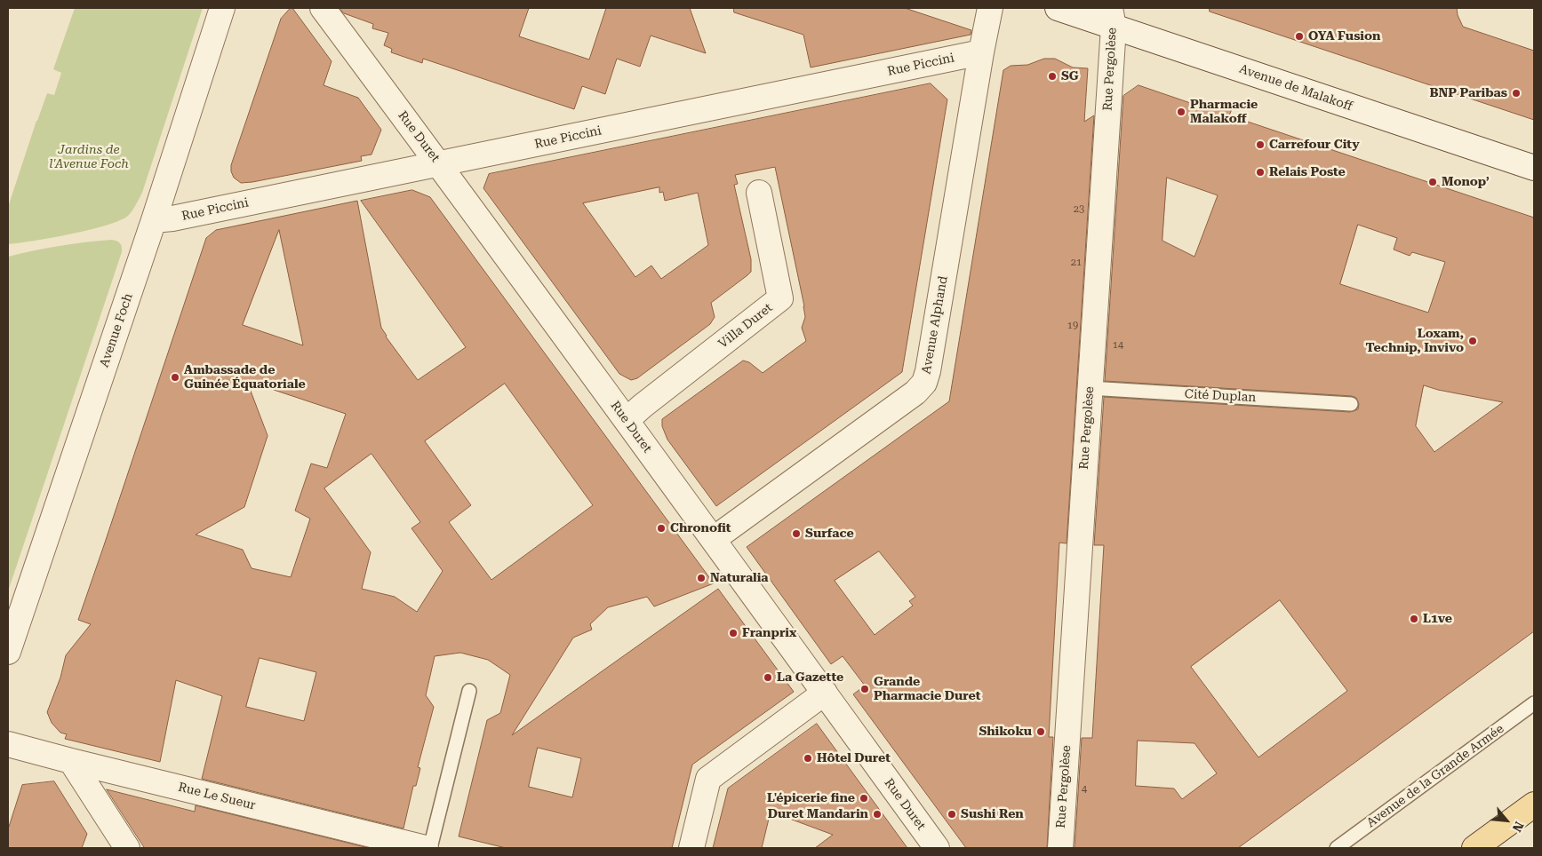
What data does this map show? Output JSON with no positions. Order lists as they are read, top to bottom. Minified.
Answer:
{"streets":{"street":["Rue Piccini","Rue Pergolèse","Avenue de Malakoff","Rue Duret","Avenue Alphand","Villa Duret","Avenue Foch","Rue Le Sueur"],"lane":["Cité Duplan","Avenue de la Grande Armée"]},"crossings":[["Rue Piccini","Rue Duret"],["Rue Piccini","Avenue Alphand"],["Rue Piccini","Avenue Foch"],["Rue Pergolèse","Avenue de Malakoff"],["Rue Pergolèse","Cité Duplan"],["Rue Duret","Avenue Alphand"],["Rue Duret","Villa Duret"]],"parks":["Jardins de l'Avenue Foch"],"places":["OYA Fusion","SG","BNP Paribas","Pharmacie Malakoff","Carrefour City","Relais Poste","Monop’","Loxam, Technip, Invivo","Ambassade de Guinée Équatoriale","Chronofit","Surface","Naturalia","L1ve","Franprix","La Gazette","Grande Pharmacie Duret","Shikoku","Hôtel Duret","L'épicerie fine","Duret Mandarin","Sushi Ren"],"house_numbers":["23","21","19","14","4"],"north":"bottom right"}
